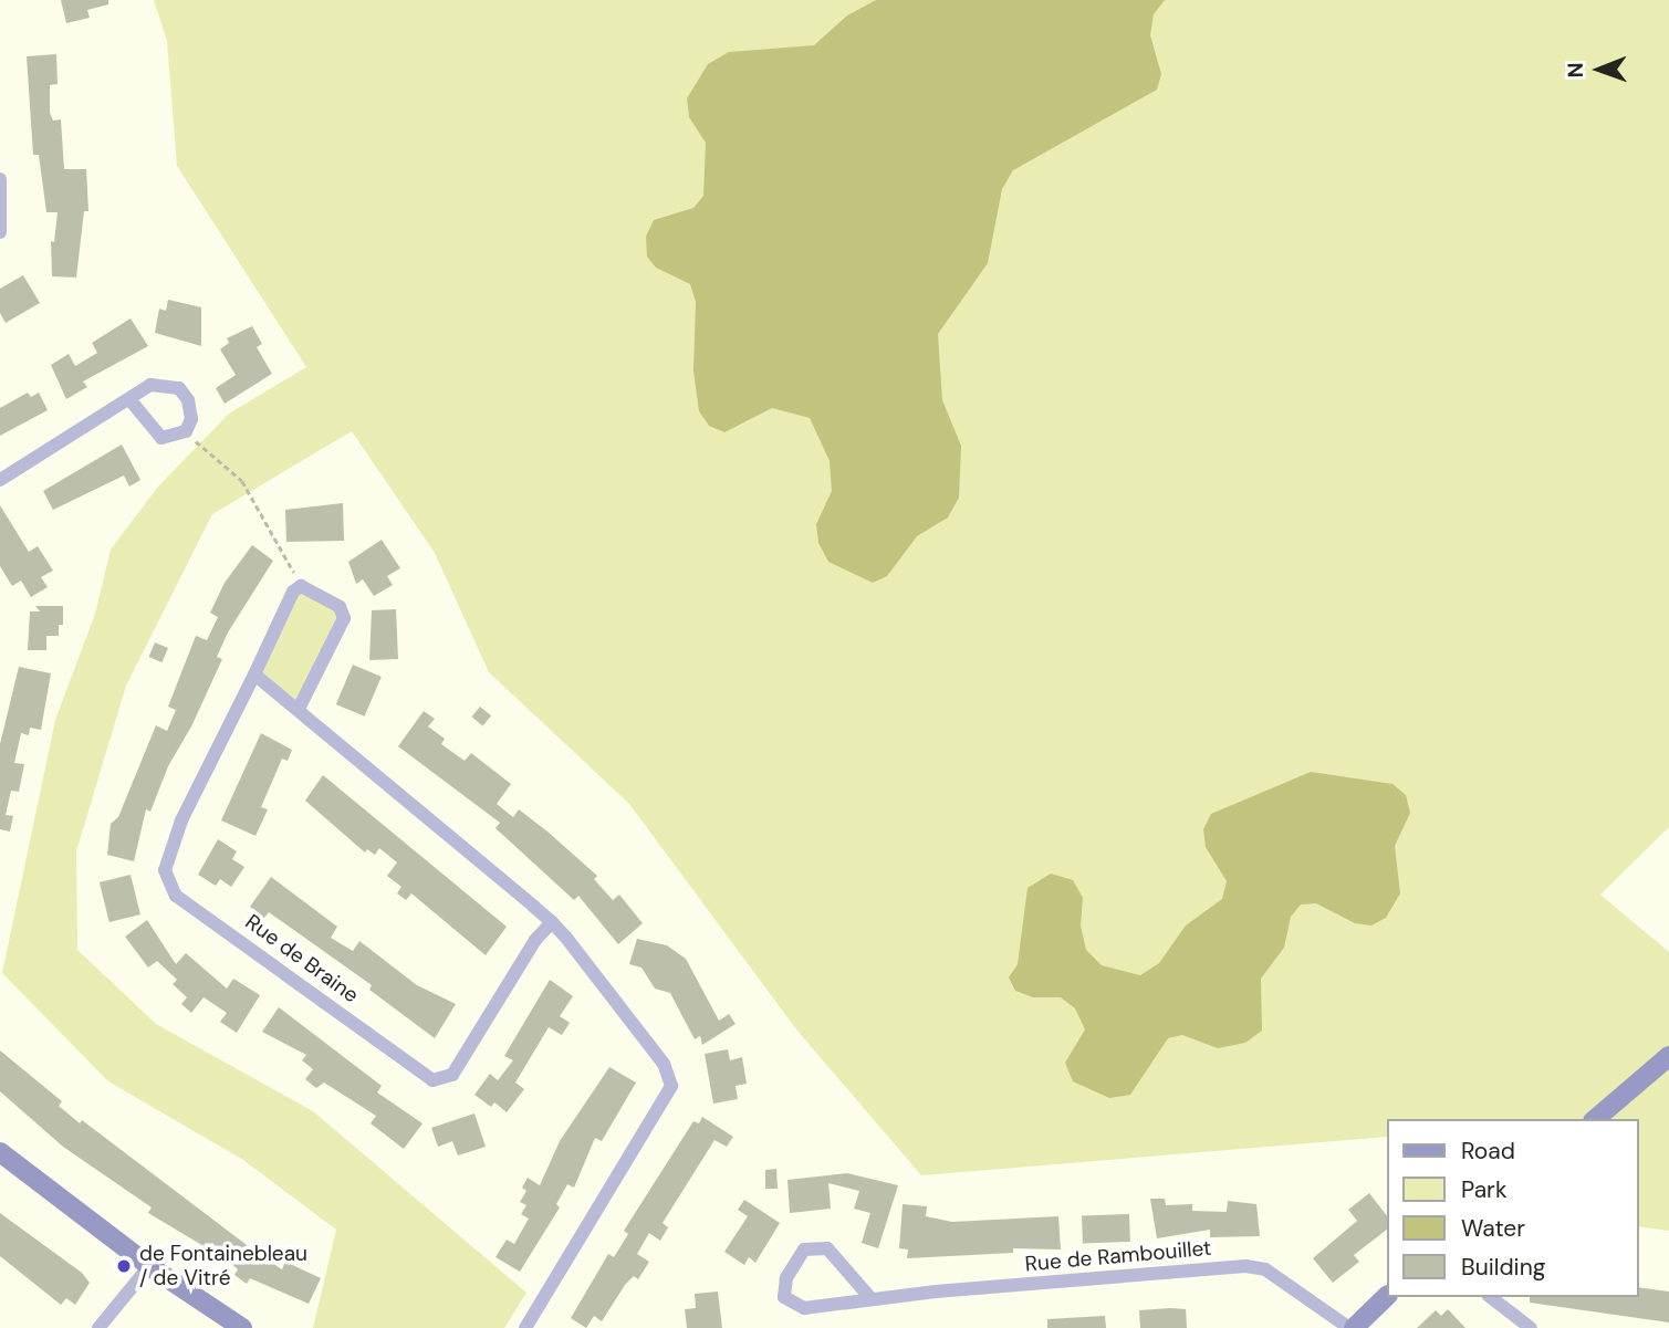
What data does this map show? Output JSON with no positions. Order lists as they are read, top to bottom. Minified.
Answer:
{"streets":{"street":["Rue de Braine","Rue de Rambouillet"]},"places":["de Fontainebleau / de Vitré"],"legend":["Road","Park","Water","Building"],"north":"left"}
